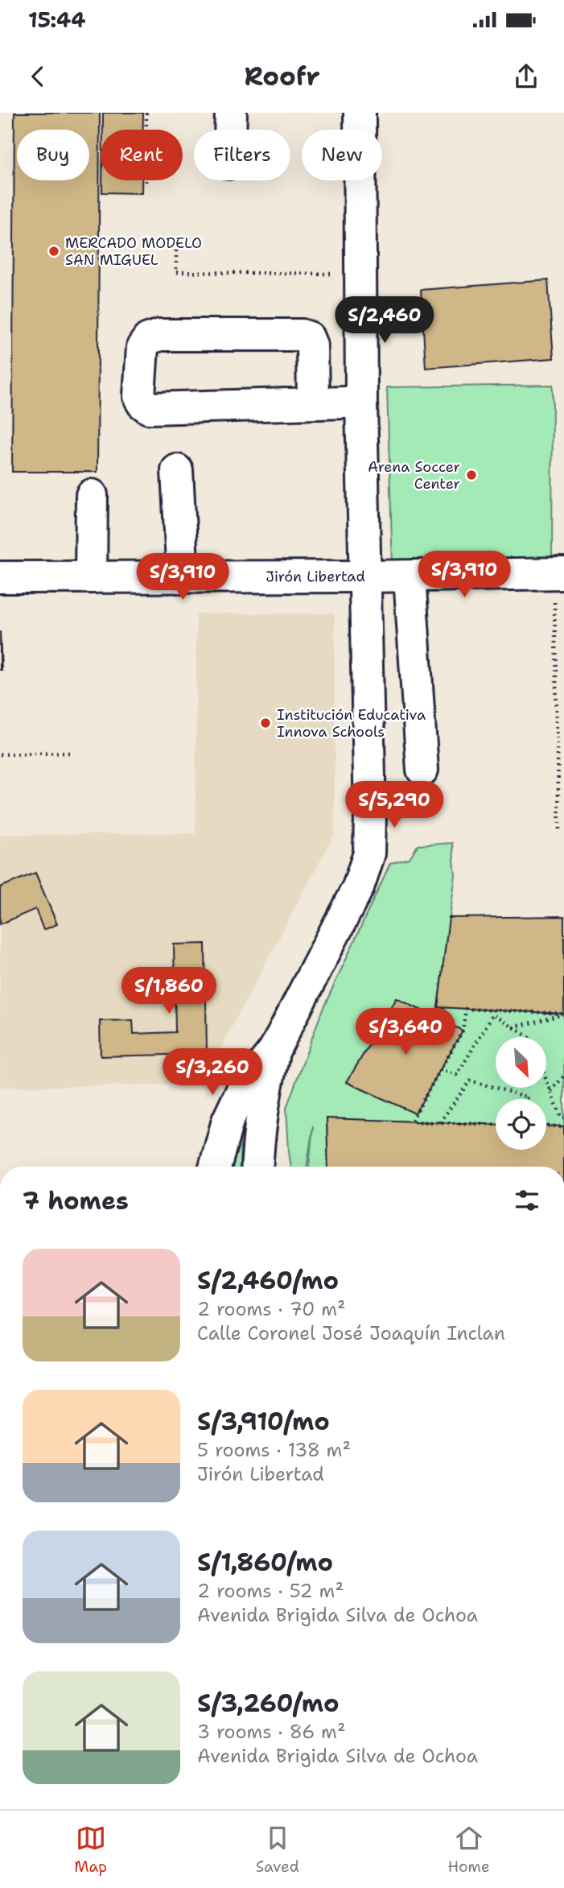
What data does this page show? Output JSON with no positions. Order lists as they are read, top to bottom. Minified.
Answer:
{"streets":{"street":["Jirón Libertad"]},"places":["MERCADO MODELO SAN MIGUEL","Arena Soccer Center","Institución Educativa Innova Schools"],"north":"bottom right","page":{"status":"15:44","header":"Roofr","chip":["Buy","Rent","Filters","New"],"price":["S/2,460","S/3,910","S/3,910","S/5,290","S/1,860","S/3,640","S/3,260"],"heading":"7 homes","list":[{"name":"S/2,460/mo","note":"2 rooms · 70 m² · Calle Coronel José Joaquín Inclan"},{"name":"S/3,910/mo","note":"5 rooms · 138 m² · Jirón Libertad"},{"name":"S/1,860/mo","note":"2 rooms · 52 m² · Avenida Brigida Silva de Ochoa"},{"name":"S/3,260/mo","note":"3 rooms · 86 m² · Avenida Brigida Silva de Ochoa"}],"tabs":["Map","Saved","Home"]}}
